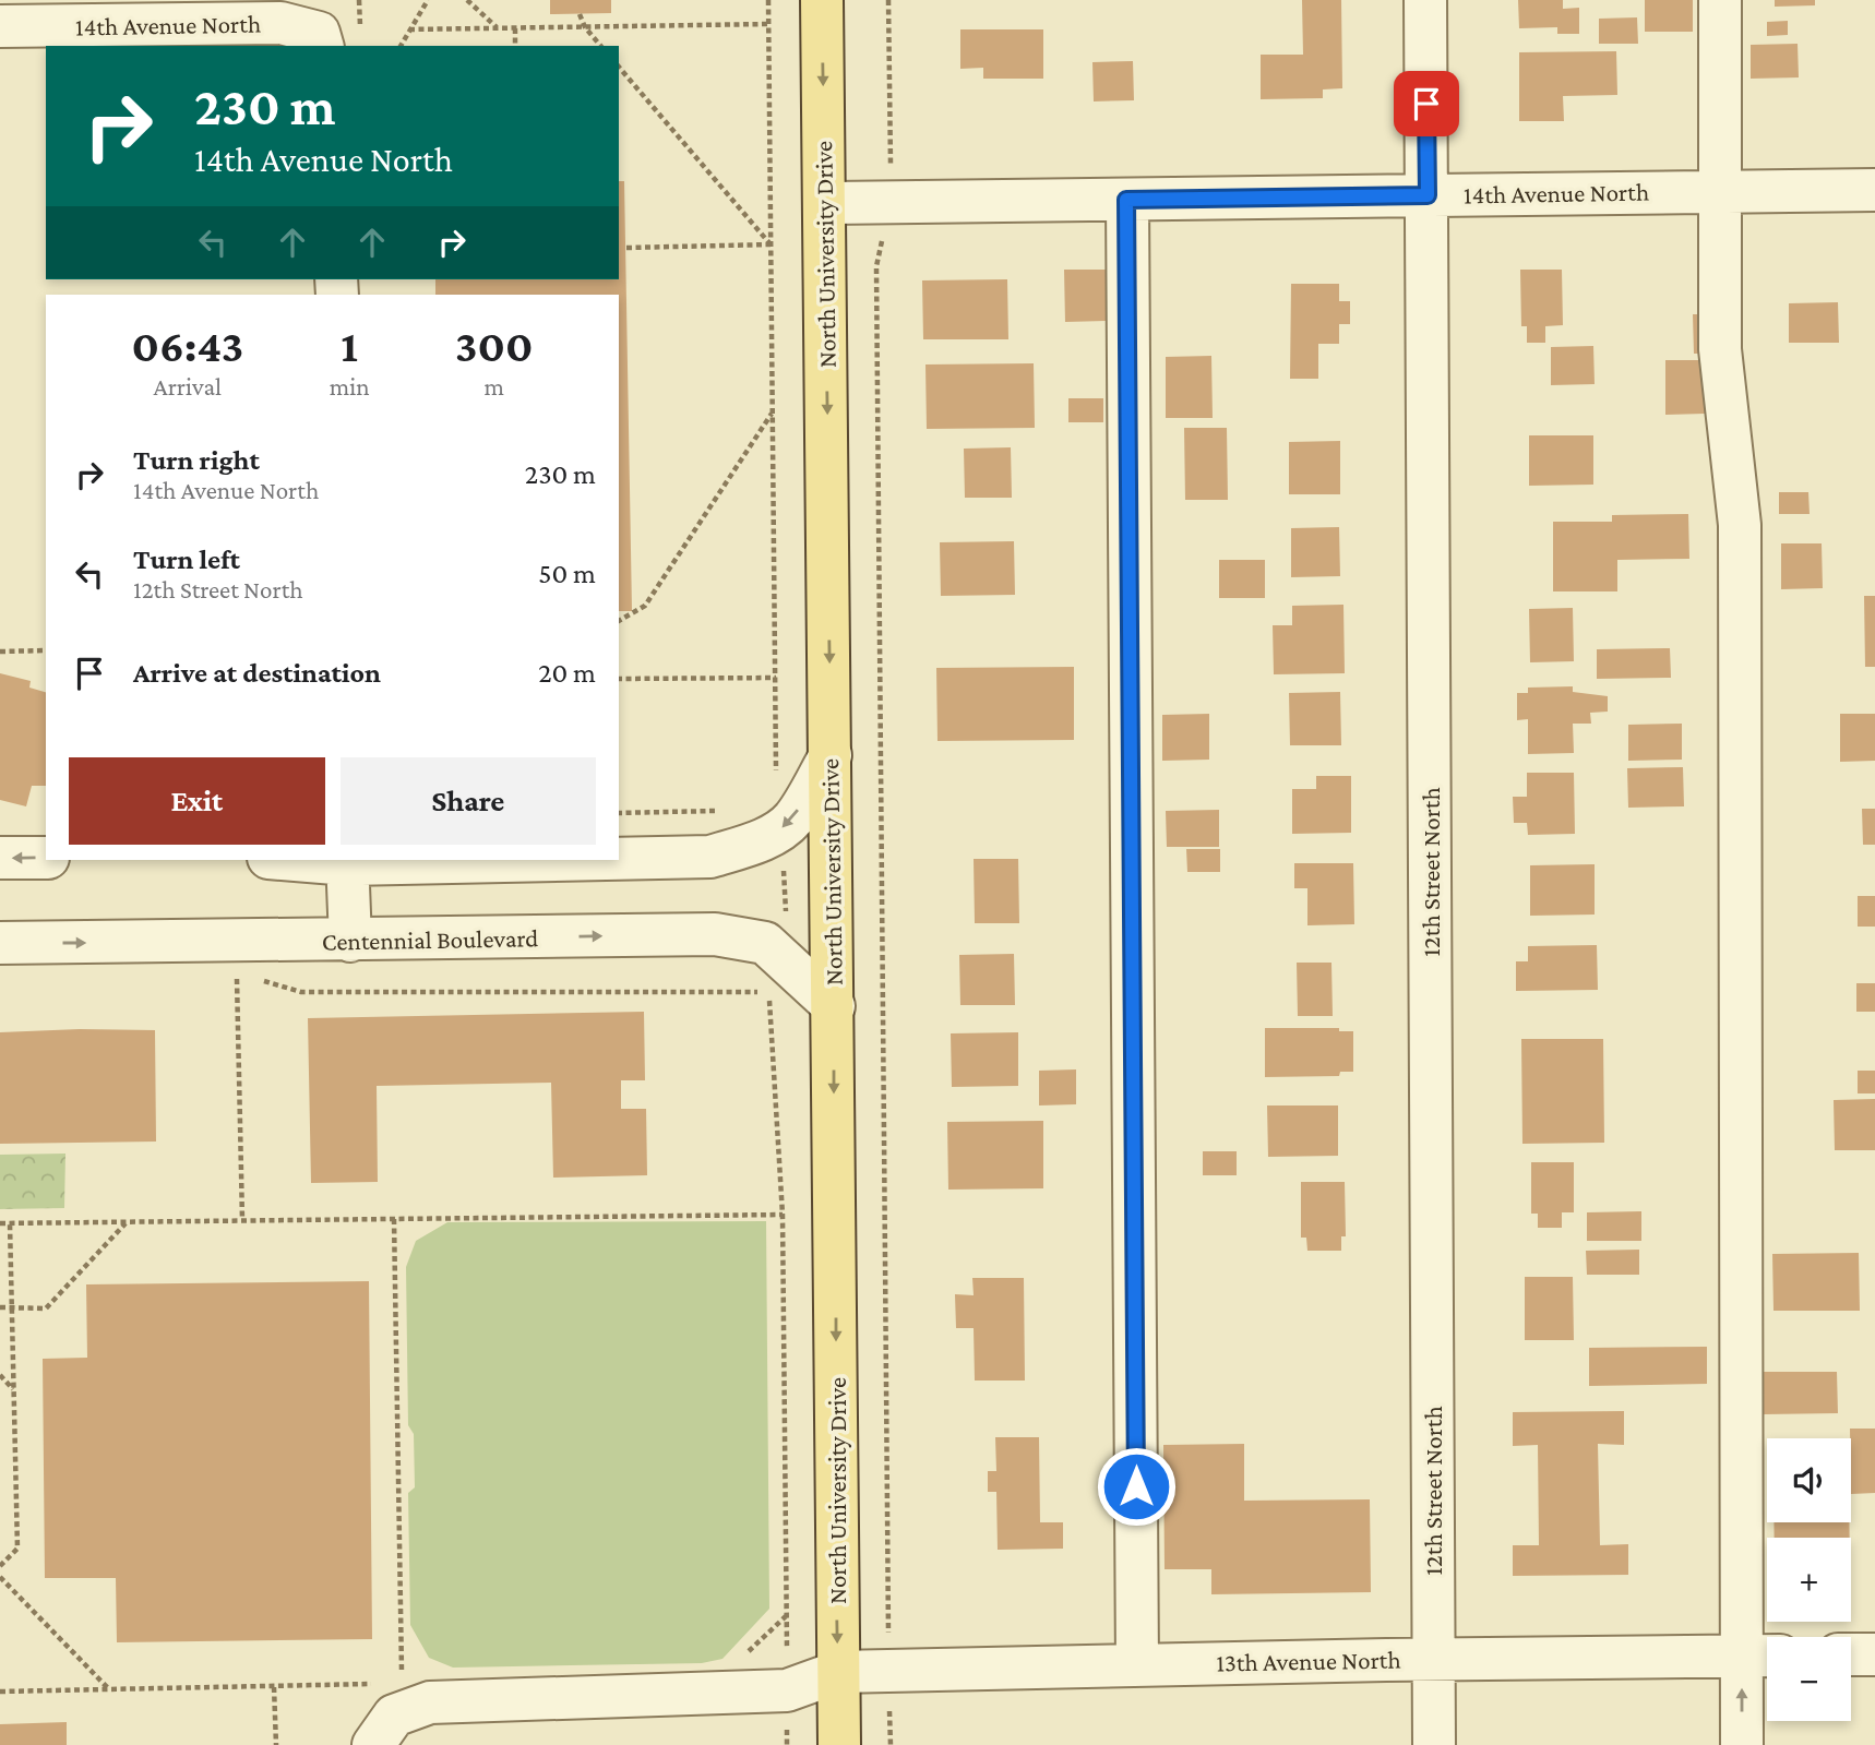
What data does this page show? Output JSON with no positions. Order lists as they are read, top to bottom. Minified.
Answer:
{"streets":{"main road":["North University Drive"],"street":["14th Avenue North","12th Street North","Centennial Boulevard","13th Avenue North"]},"crossings":[["14th Avenue North","North University Drive"],["14th Avenue North","12th Street North"],["North University Drive","Centennial Boulevard"],["North University Drive","13th Avenue North"],["12th Street North","13th Avenue North"]],"one_way":["North University Drive","Centennial Boulevard"],"page":{"turn":["230 m","14th Avenue North"],"eta":["06:43","Arrival","1","min","300","m"],"list":[{"name":"Turn right","note":"14th Avenue North","value":"230 m"},{"name":"Turn left","note":"12th Street North","value":"50 m"},{"name":"Arrive at destination","value":"20 m"}],"buttons":["Exit","Share"],"map_buttons":["+","−"]}}
